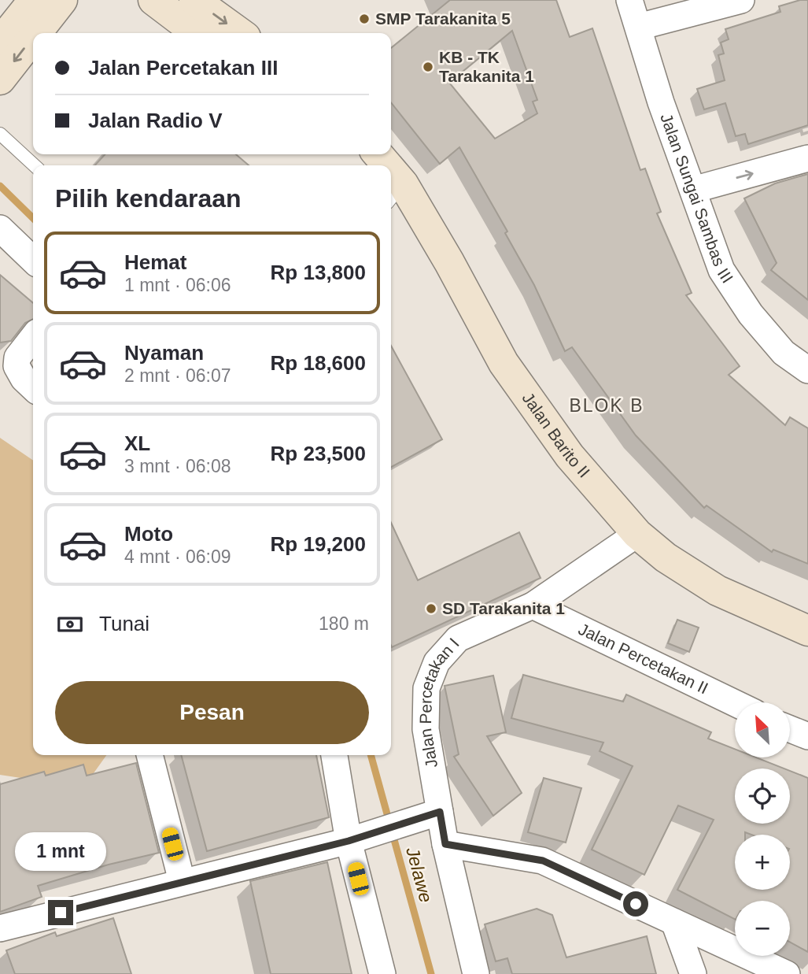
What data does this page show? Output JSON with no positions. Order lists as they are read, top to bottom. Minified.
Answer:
{"streets":{"street":["Jalan Sungai Sambas III","Jalan Barito II","Jalan Percetakan II","Jalan Percetakan I"]},"crossings":[["Jalan Barito II","Jalan Percetakan I"],["Jalan Percetakan II","Jalan Percetakan I"]],"districts":["BLOK B"],"water":["Jelawe"],"places":["SMP Tarakanita 5","KB - TK Tarakanita 1","SD Tarakanita 1"],"north":"top left","page":{"banner":["Jalan Percetakan III","Jalan Radio V"],"heading":"Pilih kendaraan","list":[{"name":"Hemat","note":"1 mnt · 06:06","value":"Rp 13,800"},{"name":"Nyaman","note":"2 mnt · 06:07","value":"Rp 18,600"},{"name":"XL","note":"3 mnt · 06:08","value":"Rp 23,500"},{"name":"Moto","note":"4 mnt · 06:09","value":"Rp 19,200"}],"pay":["Tunai","180 m"],"buttons":"Pesan","map_buttons":["+","−"],"bubble":"1 mnt"}}
